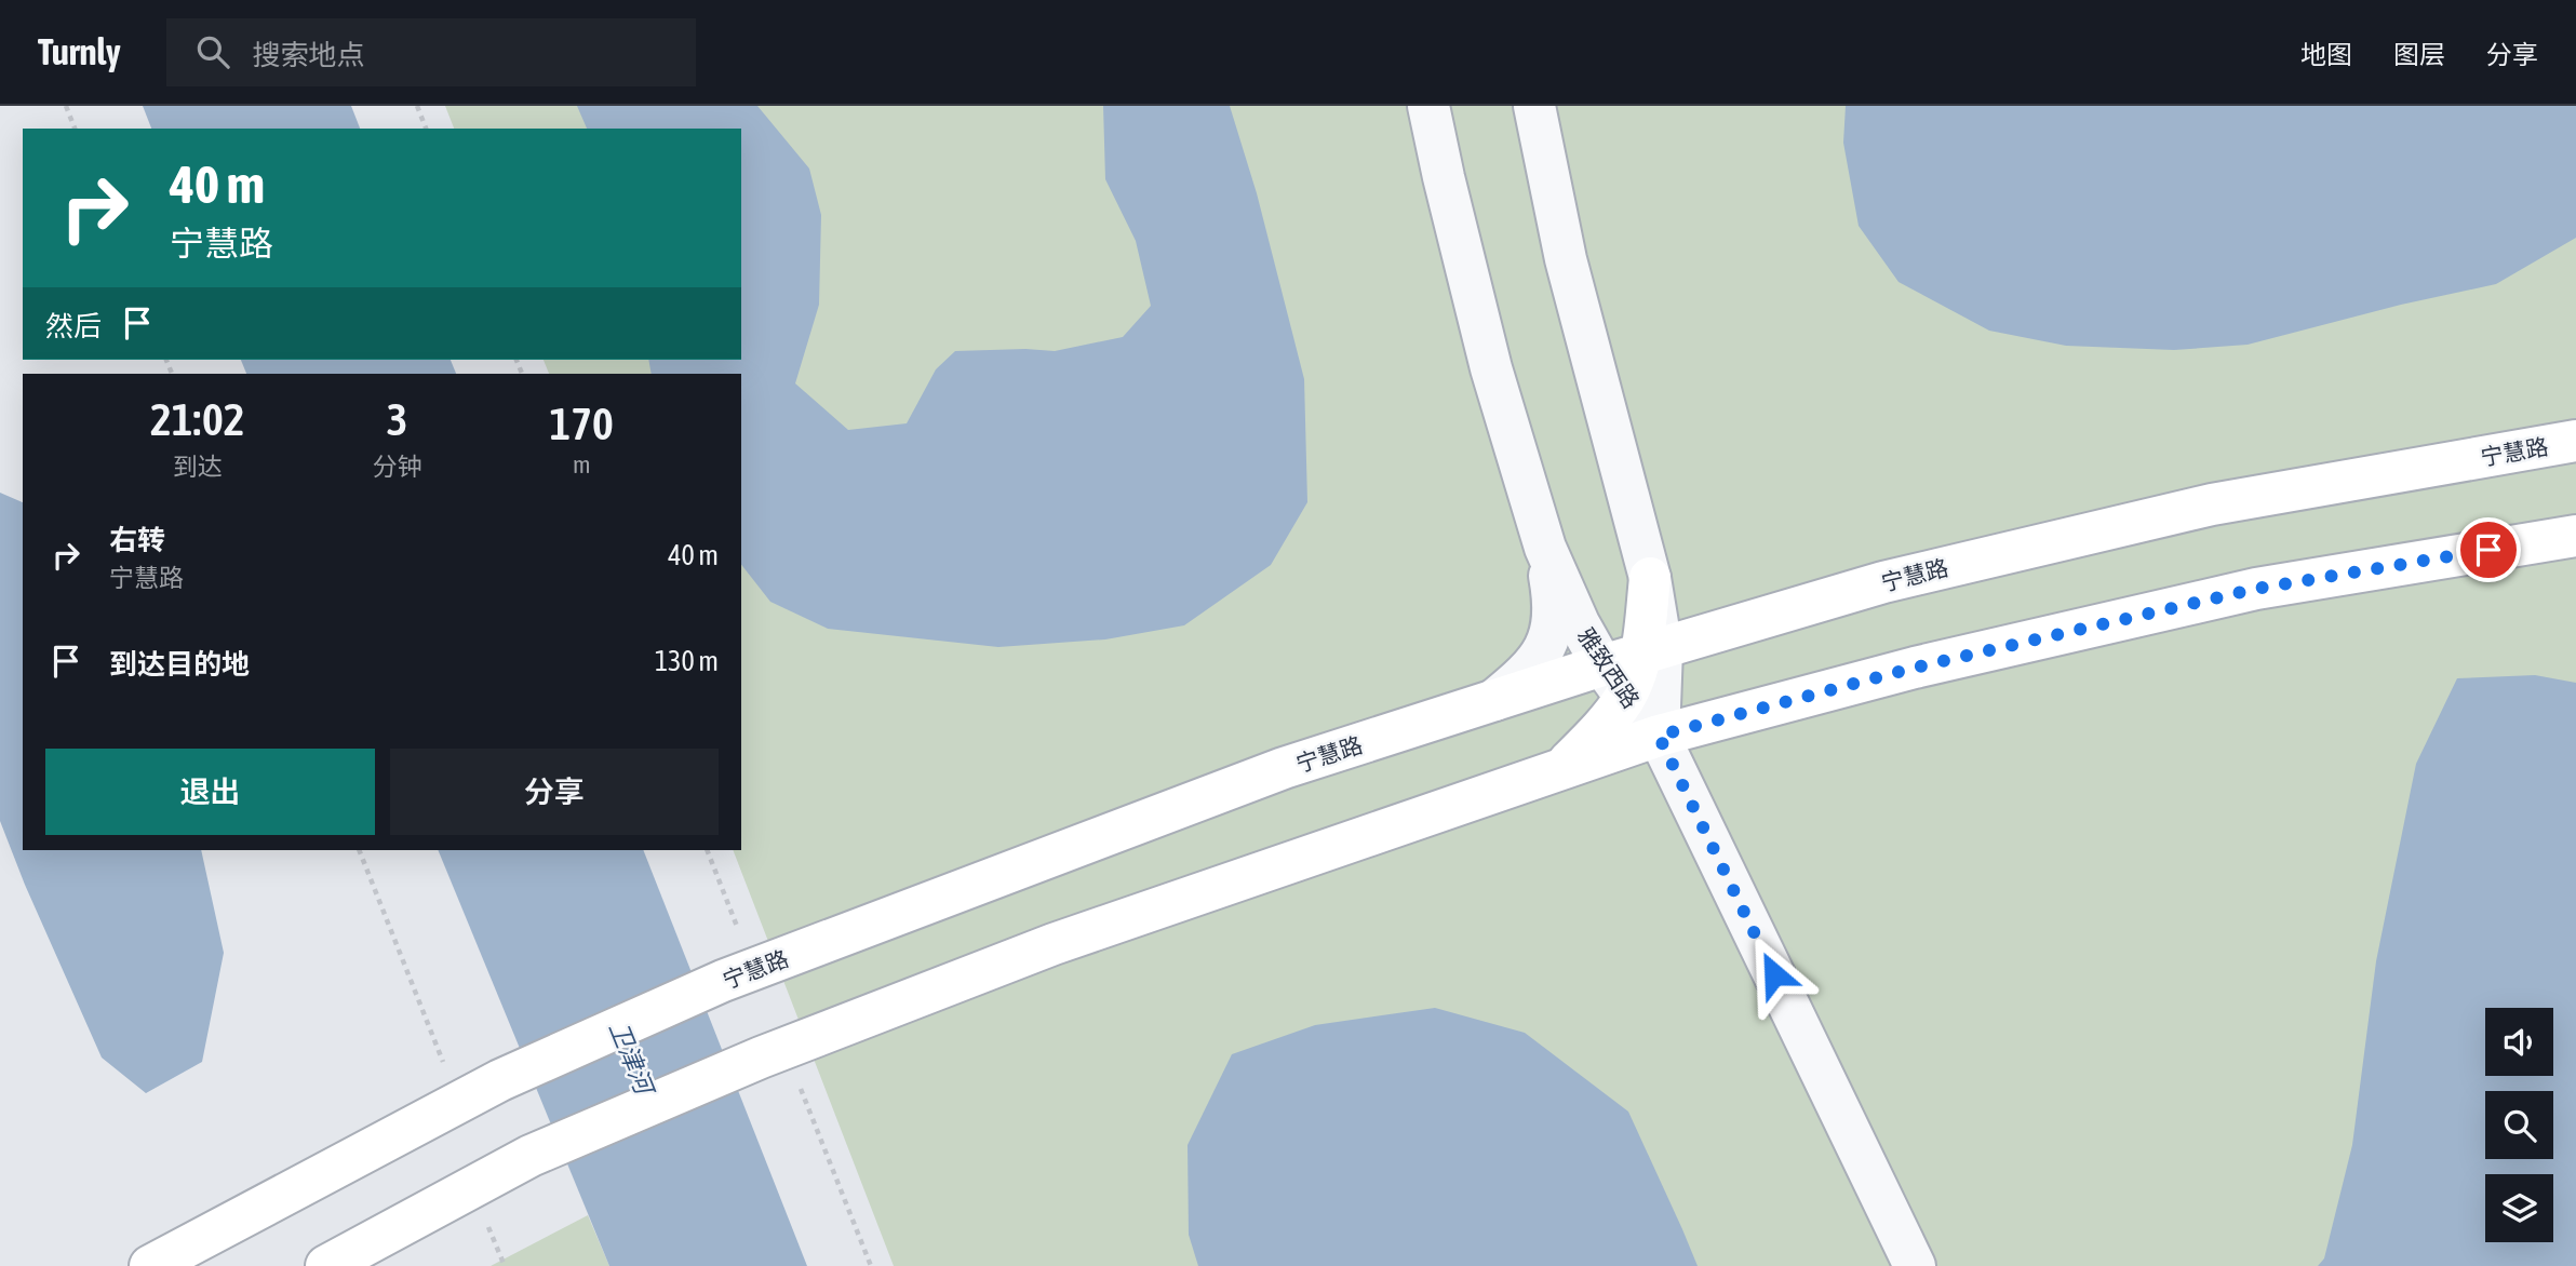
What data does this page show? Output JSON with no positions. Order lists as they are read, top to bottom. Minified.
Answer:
{"streets":{"main road":["宁慧路"],"street":["雅致西路"]},"crossings":[["宁慧路","雅致西路"]],"water":["卫津河"],"page":{"header":"Turnly","search":"搜索地点","nav":["地图","图层","分享"],"turn":["40 m","宁慧路"],"then":"然后","eta":["21:02","到达","3","分钟","170","m"],"list":[{"name":"右转","note":"宁慧路","value":"40 m"},{"name":"到达目的地","value":"130 m"}],"buttons":["退出","分享"]}}
